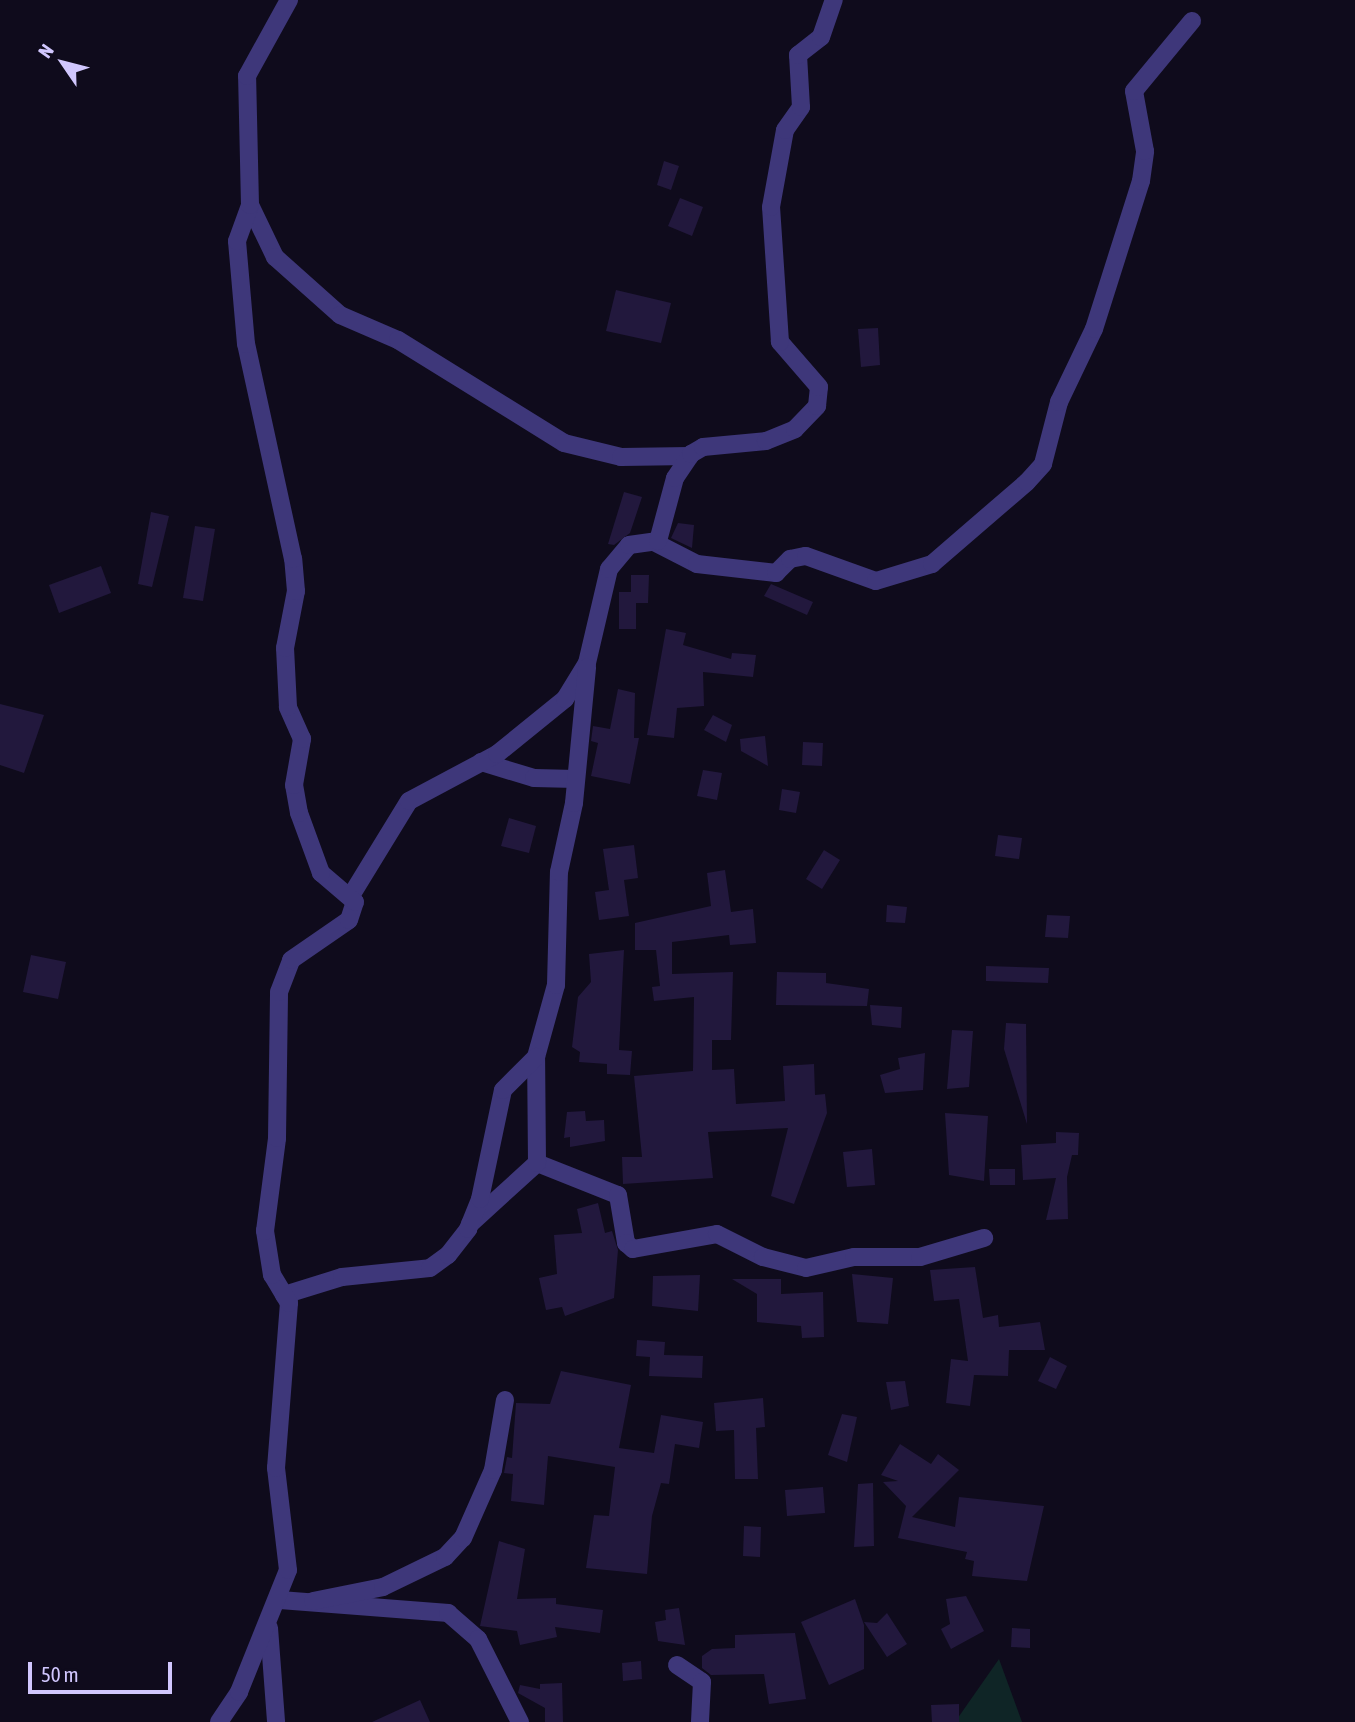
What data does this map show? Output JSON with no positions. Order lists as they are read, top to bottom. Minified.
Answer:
{"scale_bar":"50 m","north":"top left"}
